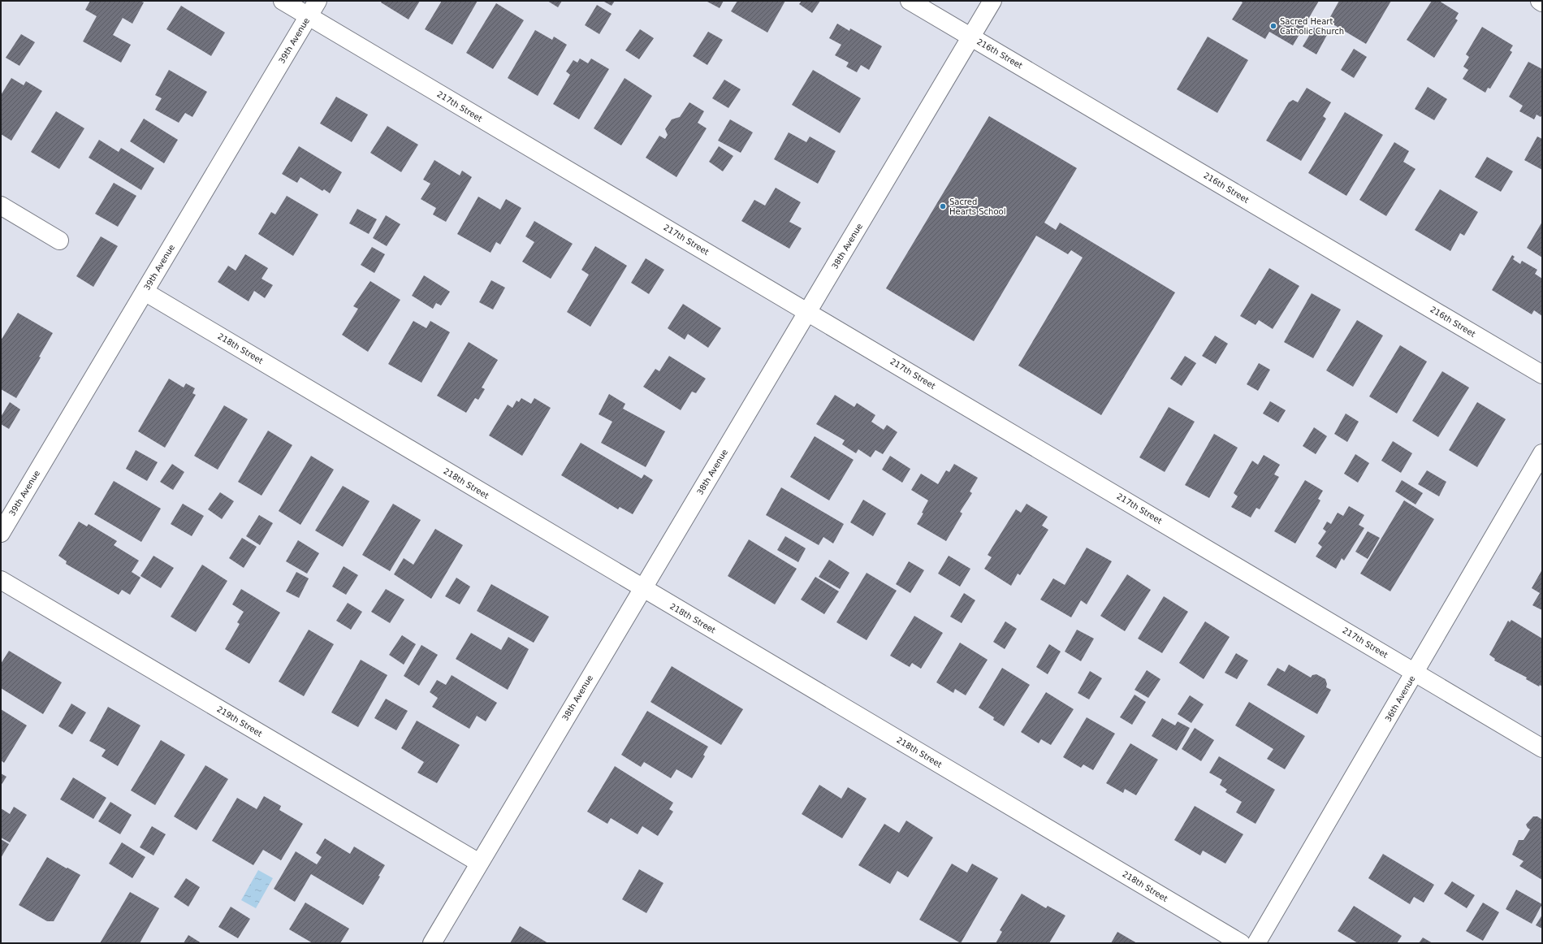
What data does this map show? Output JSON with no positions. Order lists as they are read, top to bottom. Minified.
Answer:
{"streets":{"street":["39th Avenue","216th Street","217th Street","38th Avenue","218th Street","36th Avenue","219th Street"]},"crossings":[["39th Avenue","217th Street"],["39th Avenue","218th Street"],["216th Street","38th Avenue"],["217th Street","38th Avenue"],["217th Street","36th Avenue"],["38th Avenue","218th Street"],["38th Avenue","219th Street"]],"places":["Sacred Heart Catholic Church","Sacred Hearts School"]}
